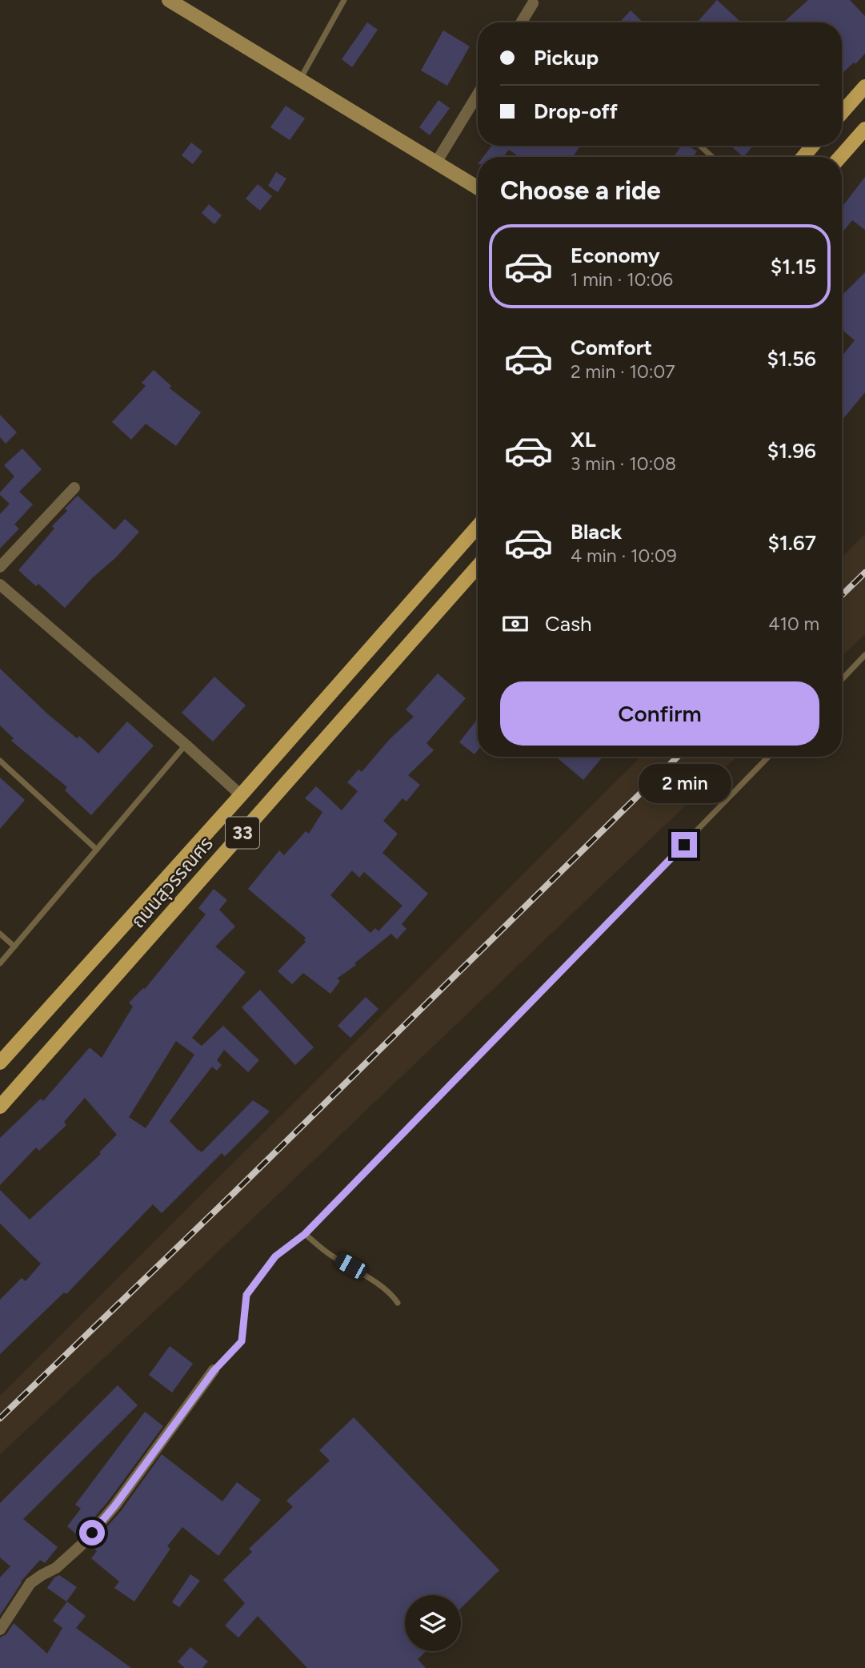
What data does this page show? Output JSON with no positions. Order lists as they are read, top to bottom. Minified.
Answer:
{"streets":{"main road":["33","ถนนสุวรรณศร"]},"page":{"banner":["Pickup","Drop-off"],"heading":"Choose a ride","list":[{"name":"Economy","note":"1 min · 10:06","value":"$1.15"},{"name":"Comfort","note":"2 min · 10:07","value":"$1.56"},{"name":"XL","note":"3 min · 10:08","value":"$1.96"},{"name":"Black","note":"4 min · 10:09","value":"$1.67"}],"pay":["Cash","410 m"],"buttons":"Confirm","bubble":"2 min"}}
